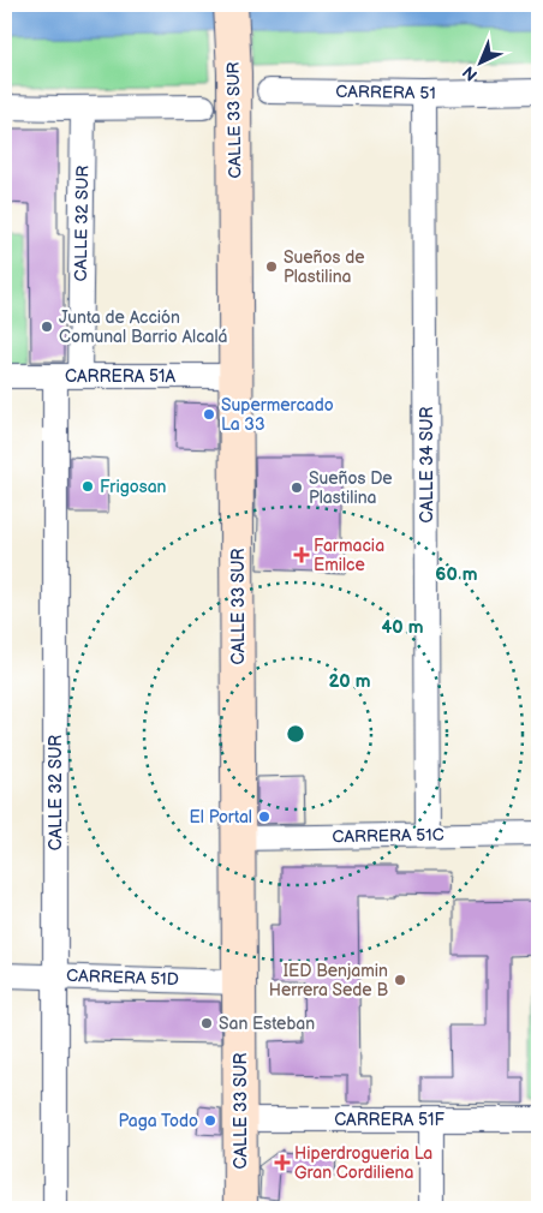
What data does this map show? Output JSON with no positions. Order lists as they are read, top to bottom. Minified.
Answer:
{"streets":{"street":["CARRERA 51","CALLE 33 SUR","CALLE 32 SUR","CARRERA 51A","CALLE 34 SUR","CARRERA 51C","CARRERA 51D","CARRERA 51F"]},"crossings":[["CARRERA 51","CALLE 34 SUR"],["CALLE 33 SUR","CARRERA 51A"],["CALLE 33 SUR","CARRERA 51C"],["CALLE 33 SUR","CARRERA 51D"],["CALLE 33 SUR","CARRERA 51F"],["CALLE 32 SUR","CARRERA 51A"],["CALLE 32 SUR","CARRERA 51D"],["CALLE 34 SUR","CARRERA 51C"]],"places":{"other":["Sueños de Plastilina","Junta de Acción Comunal Barrio Alcalá","Supermercado La 33","Frigosan","Sueños De Plastilina","El Portal","IED Benjamin Herrera Sede B","San Esteban","Paga Todo"],"health":["Farmacia Emilce","Hiperdrogueria La Gran Cordiliena"]},"north":"bottom left","rings":["60 m","40 m","20 m"]}
